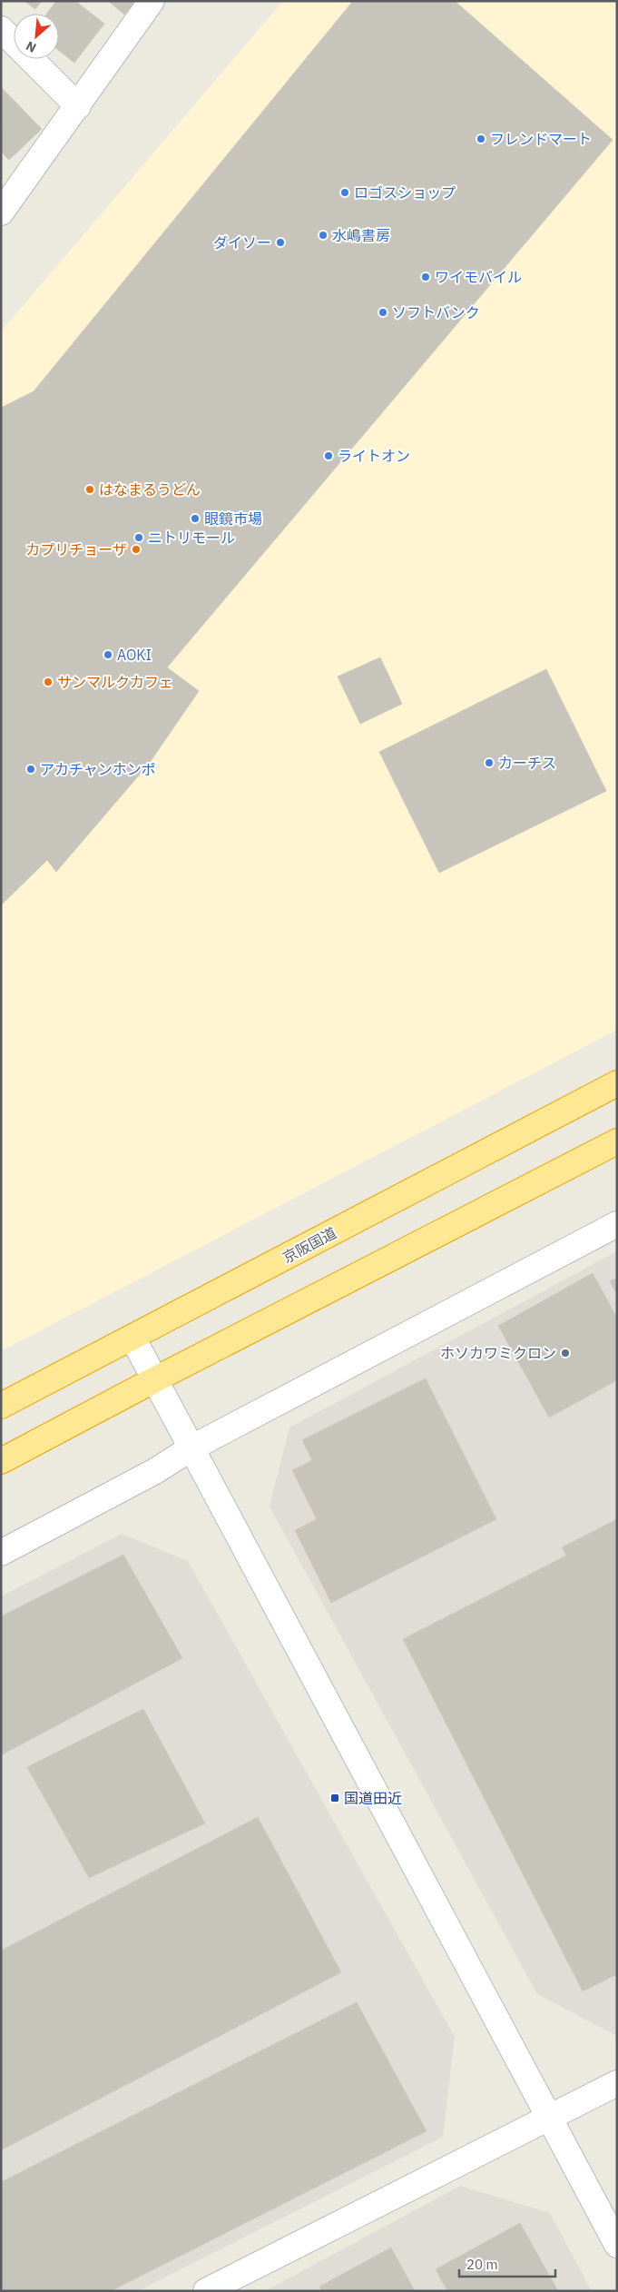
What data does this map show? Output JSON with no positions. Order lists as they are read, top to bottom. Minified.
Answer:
{"streets":{"highway":["京阪国道"]},"places":{"other":["フレンドマート","ロゴスショップ","水嶋書房","ダイソー","ワイモバイル","ソフトバンク","ライトオン","はなまるうどん","眼鏡市場","ニトリモール","カプリチョーザ","AOKI","サンマルクカフェ","カーチス","アカチャンホンポ","ホソカワミクロン"],"transit":["国道田近"]},"scale_bar":"20 m","north":"bottom left"}
